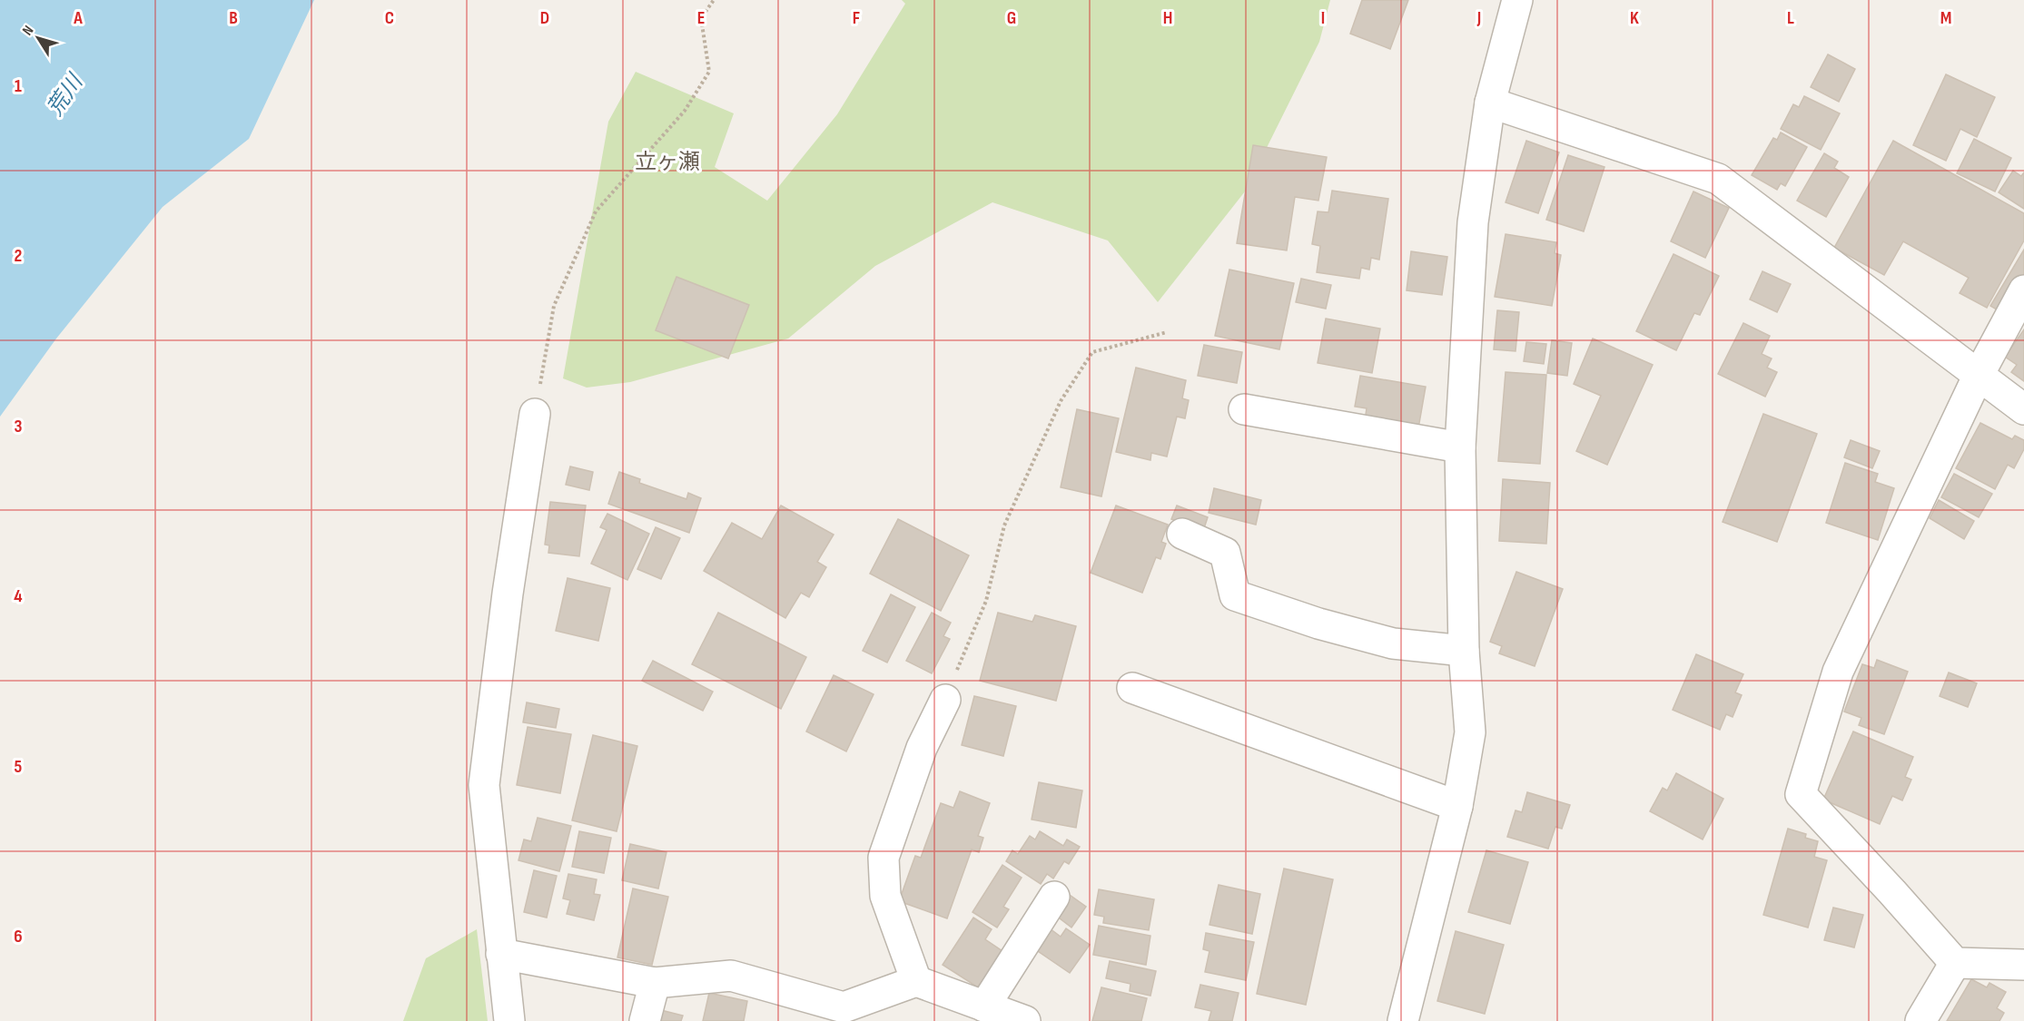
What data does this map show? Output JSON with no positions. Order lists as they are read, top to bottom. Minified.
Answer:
{"districts":["立ヶ瀬"],"water":["荒川"],"north":"top left","grid":{"columns":["A","B","C","D","E","F","G","H","I","J","K","L","M"],"rows":["1","2","3","4","5","6"]}}
